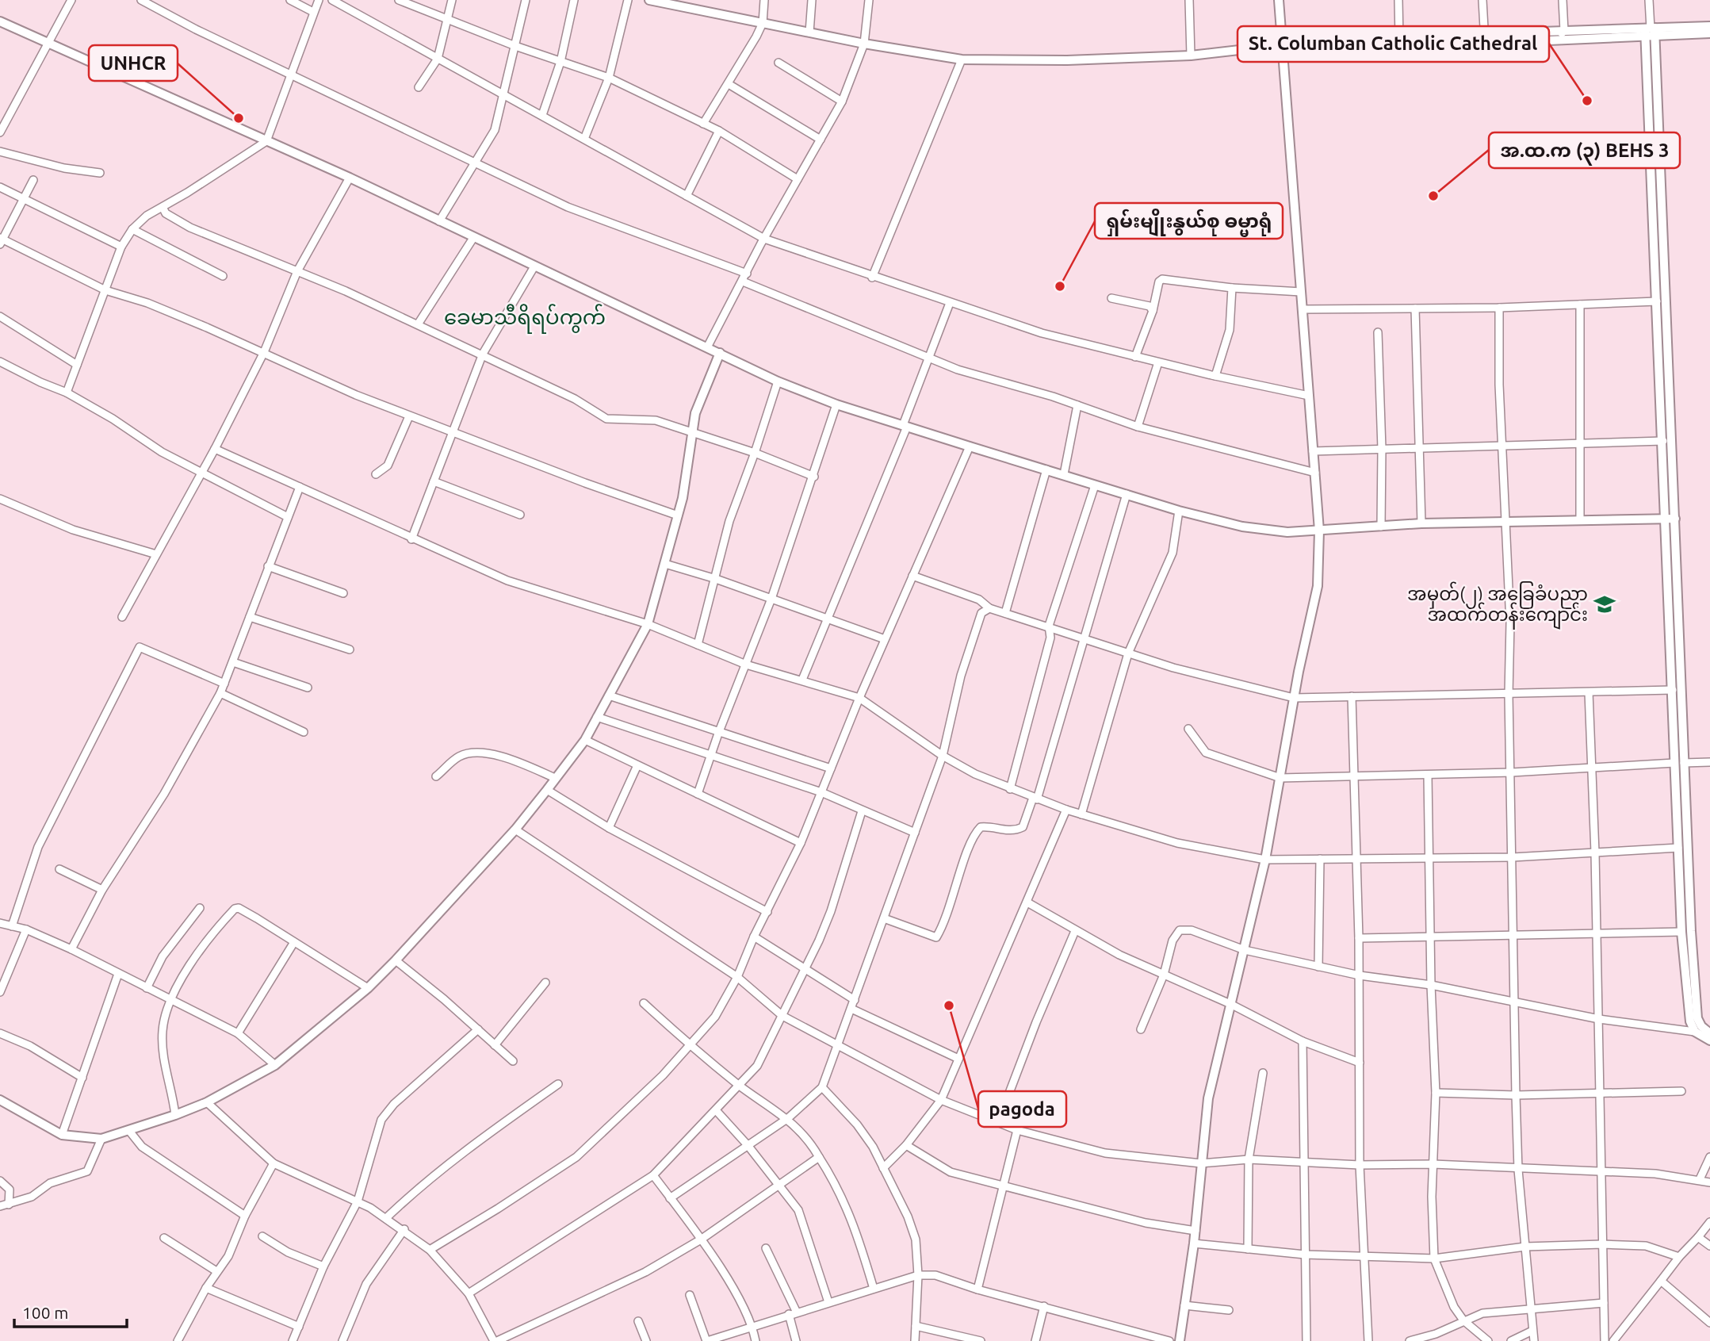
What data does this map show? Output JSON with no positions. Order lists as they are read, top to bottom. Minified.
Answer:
{"districts":["ခေမာသီရိရပ်ကွက်"],"places":{"other":["St. Columban Catholic Cathedral","UNHCR","အ.ထ.က (၃) BEHS 3","ရှမ်းမျိုးနွယ်စု ဓမ္မာရုံ","pagoda"],"school or university":["အမှတ်(၂) အခြေခံပညာ အထက်တန်းကျောင်း"]},"scale_bar":"100 m"}
